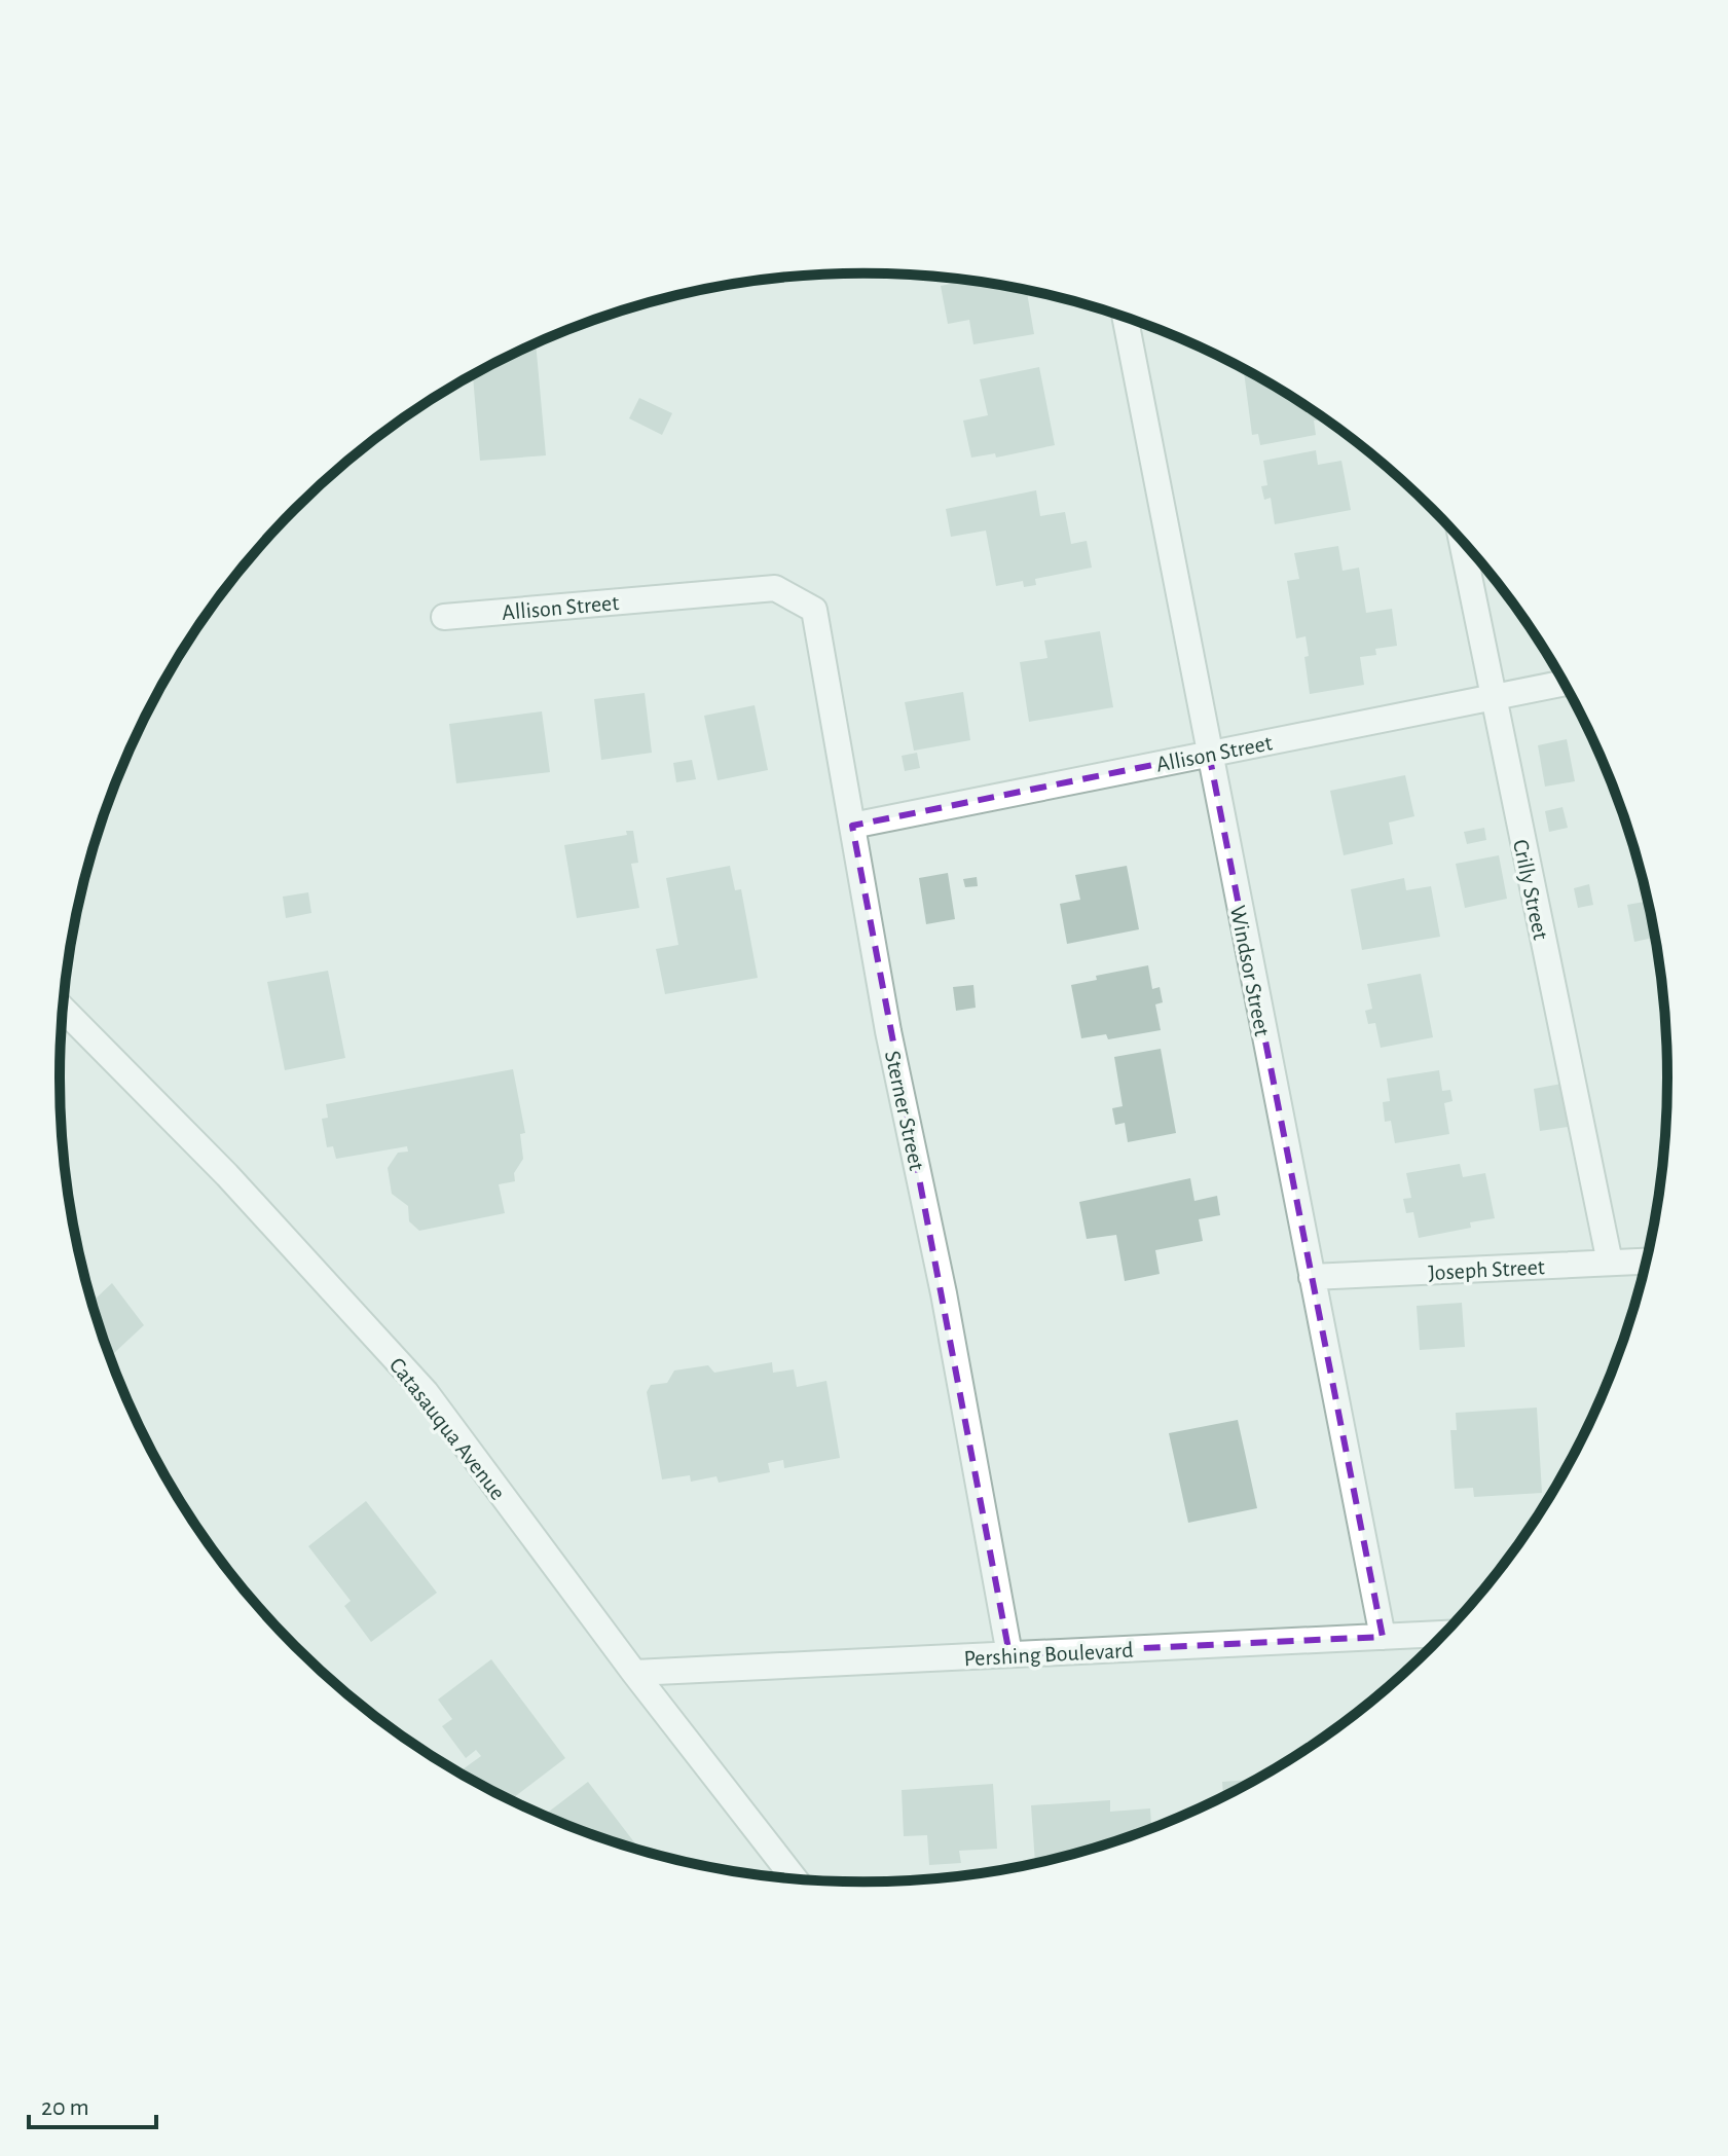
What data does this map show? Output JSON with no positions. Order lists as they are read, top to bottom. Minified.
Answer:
{"streets":{"street":["Allison Street","Crilly Street","Windsor Street","Sterner Street","Joseph Street","Catasauqua Avenue","Pershing Boulevard"]},"crossings":[["Allison Street","Crilly Street"],["Allison Street","Windsor Street"],["Allison Street","Sterner Street"],["Crilly Street","Joseph Street"],["Windsor Street","Joseph Street"],["Windsor Street","Pershing Boulevard"],["Sterner Street","Pershing Boulevard"],["Catasauqua Avenue","Pershing Boulevard"]],"scale_bar":"20 m"}
